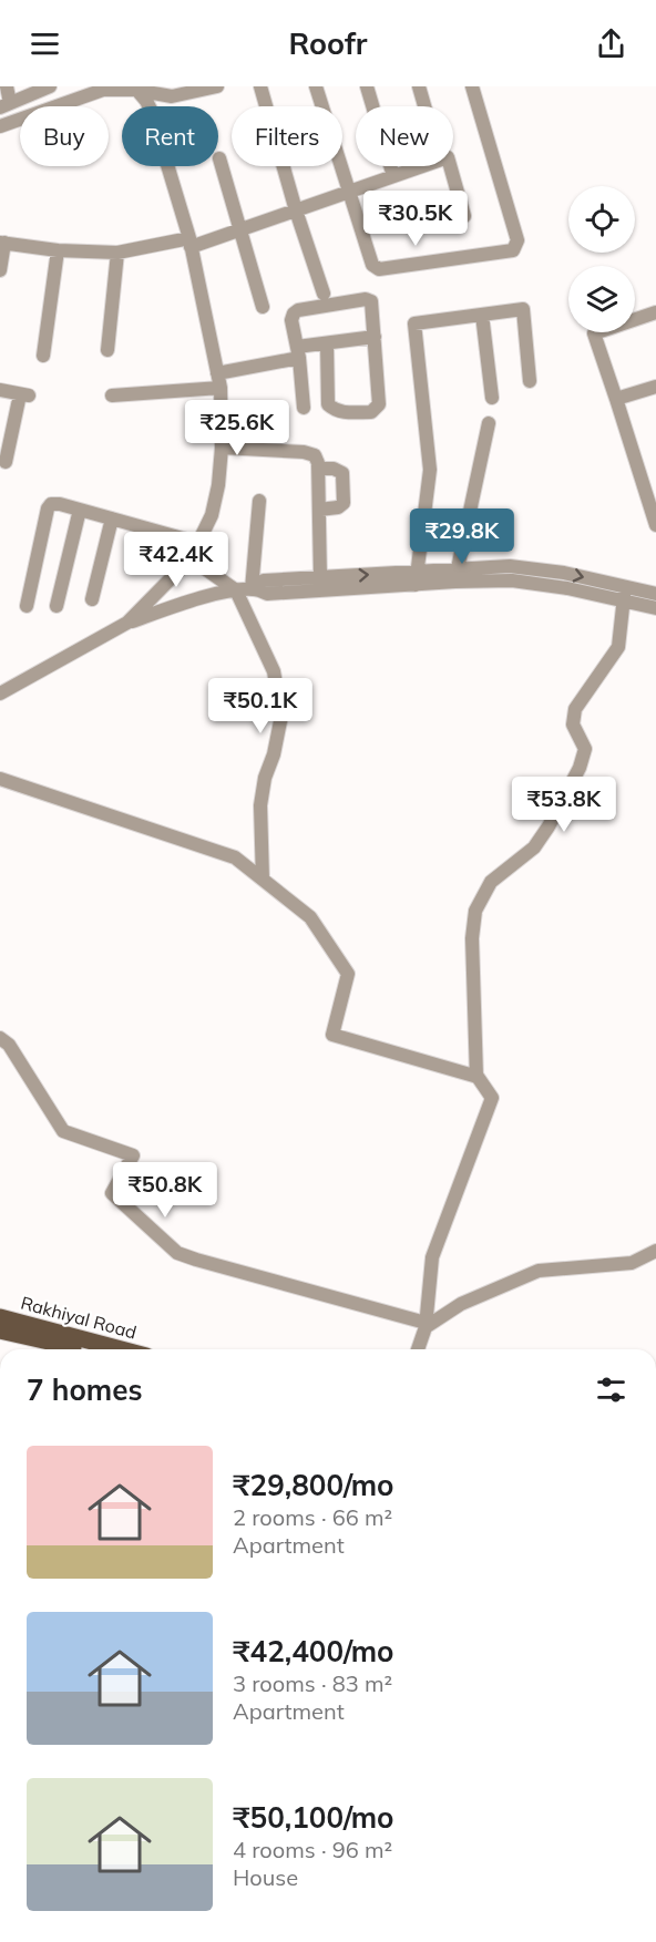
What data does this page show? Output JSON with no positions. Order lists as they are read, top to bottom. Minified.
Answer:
{"streets":{"main road":["Rakhiyal Road"]},"page":{"header":"Roofr","chip":["Buy","Rent","Filters","New"],"price":["₹30.5K","₹25.6K","₹29.8K","₹42.4K","₹50.1K","₹53.8K","₹50.8K"],"heading":"7 homes","list":[{"name":"₹29,800/mo","note":"2 rooms · 66 m² · Apartment"},{"name":"₹42,400/mo","note":"3 rooms · 83 m² · Apartment"},{"name":"₹50,100/mo","note":"4 rooms · 96 m² · House"}]}}
